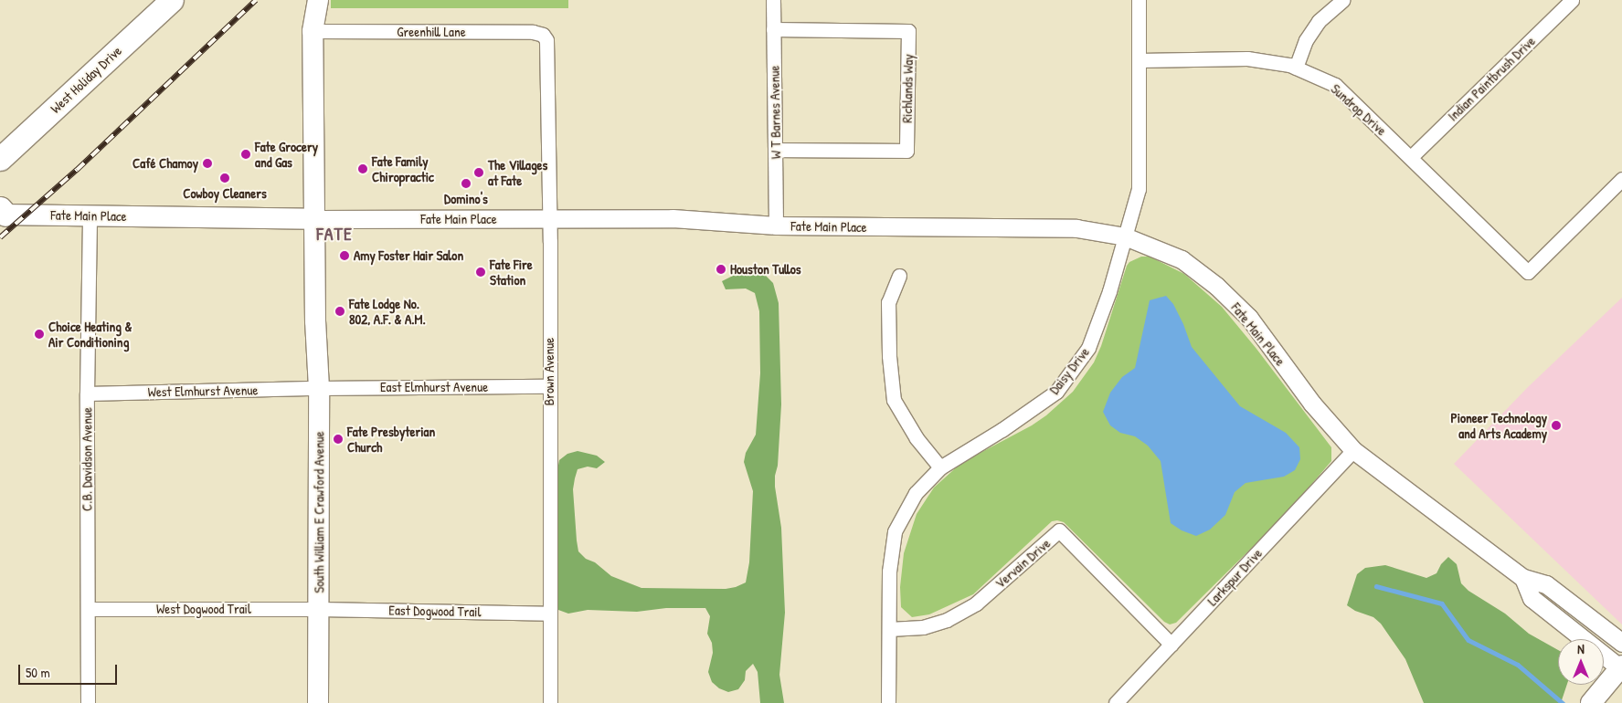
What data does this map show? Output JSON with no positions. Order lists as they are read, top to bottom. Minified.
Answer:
{"streets":{"main road":["West Holiday Drive","Fate Main Place","South William E Crawford Avenue"],"street":["Greenhill Lane","Indian Paintbrush Drive","Richlands Way","Sundrop Drive","W T Barnes Avenue","Daisy Drive","Brown Avenue","East Elmhurst Avenue","West Elmhurst Avenue","C.B. Davidson Avenue","Vervain Drive","Larkspur Drive","West Dogwood Trail","East Dogwood Trail"]},"crossings":[["Greenhill Lane","Brown Avenue"],["Greenhill Lane","South William E Crawford Avenue"],["Indian Paintbrush Drive","Sundrop Drive"],["Richlands Way","W T Barnes Avenue"],["Sundrop Drive","Daisy Drive"],["W T Barnes Avenue","Fate Main Place"],["Fate Main Place","Daisy Drive"],["Fate Main Place","Brown Avenue"],["Fate Main Place","C.B. Davidson Avenue"],["Fate Main Place","South William E Crawford Avenue"],["Fate Main Place","Larkspur Drive"],["Daisy Drive","Vervain Drive"],["Brown Avenue","East Elmhurst Avenue"],["Brown Avenue","East Dogwood Trail"],["East Elmhurst Avenue","West Elmhurst Avenue"],["East Elmhurst Avenue","South William E Crawford Avenue"],["West Elmhurst Avenue","C.B. Davidson Avenue"],["West Elmhurst Avenue","South William E Crawford Avenue"],["C.B. Davidson Avenue","West Dogwood Trail"],["South William E Crawford Avenue","West Dogwood Trail"],["South William E Crawford Avenue","East Dogwood Trail"],["Vervain Drive","Larkspur Drive"],["West Dogwood Trail","East Dogwood Trail"]],"districts":["FATE"],"places":["Fate Grocery and Gas","Café Chamoy","Fate Family Chiropractic","The Villages at Fate","Cowboy Cleaners","Domino's","Amy Foster Hair Salon","Houston Tullos","Fate Fire Station","Fate Lodge No. 802, A.F. & A.M.","Choice Heating & Air Conditioning","Pioneer Technology and Arts Academy","Fate Presbyterian Church"],"scale_bar":"50 m","north":"top"}
